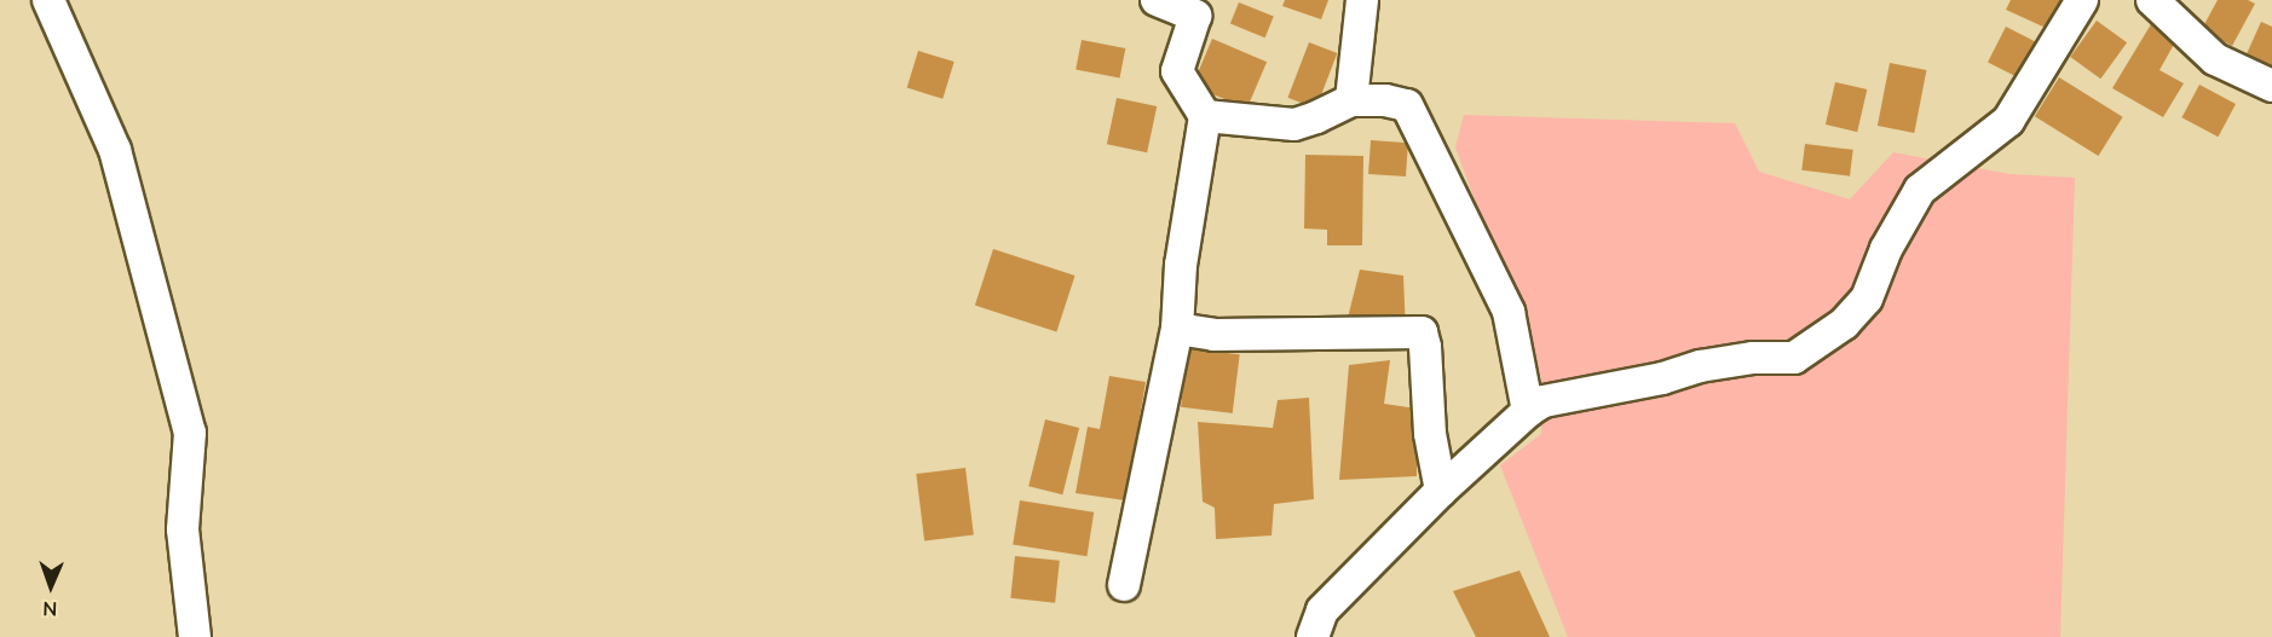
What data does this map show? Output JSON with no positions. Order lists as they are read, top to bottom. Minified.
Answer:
{"north":"bottom"}
